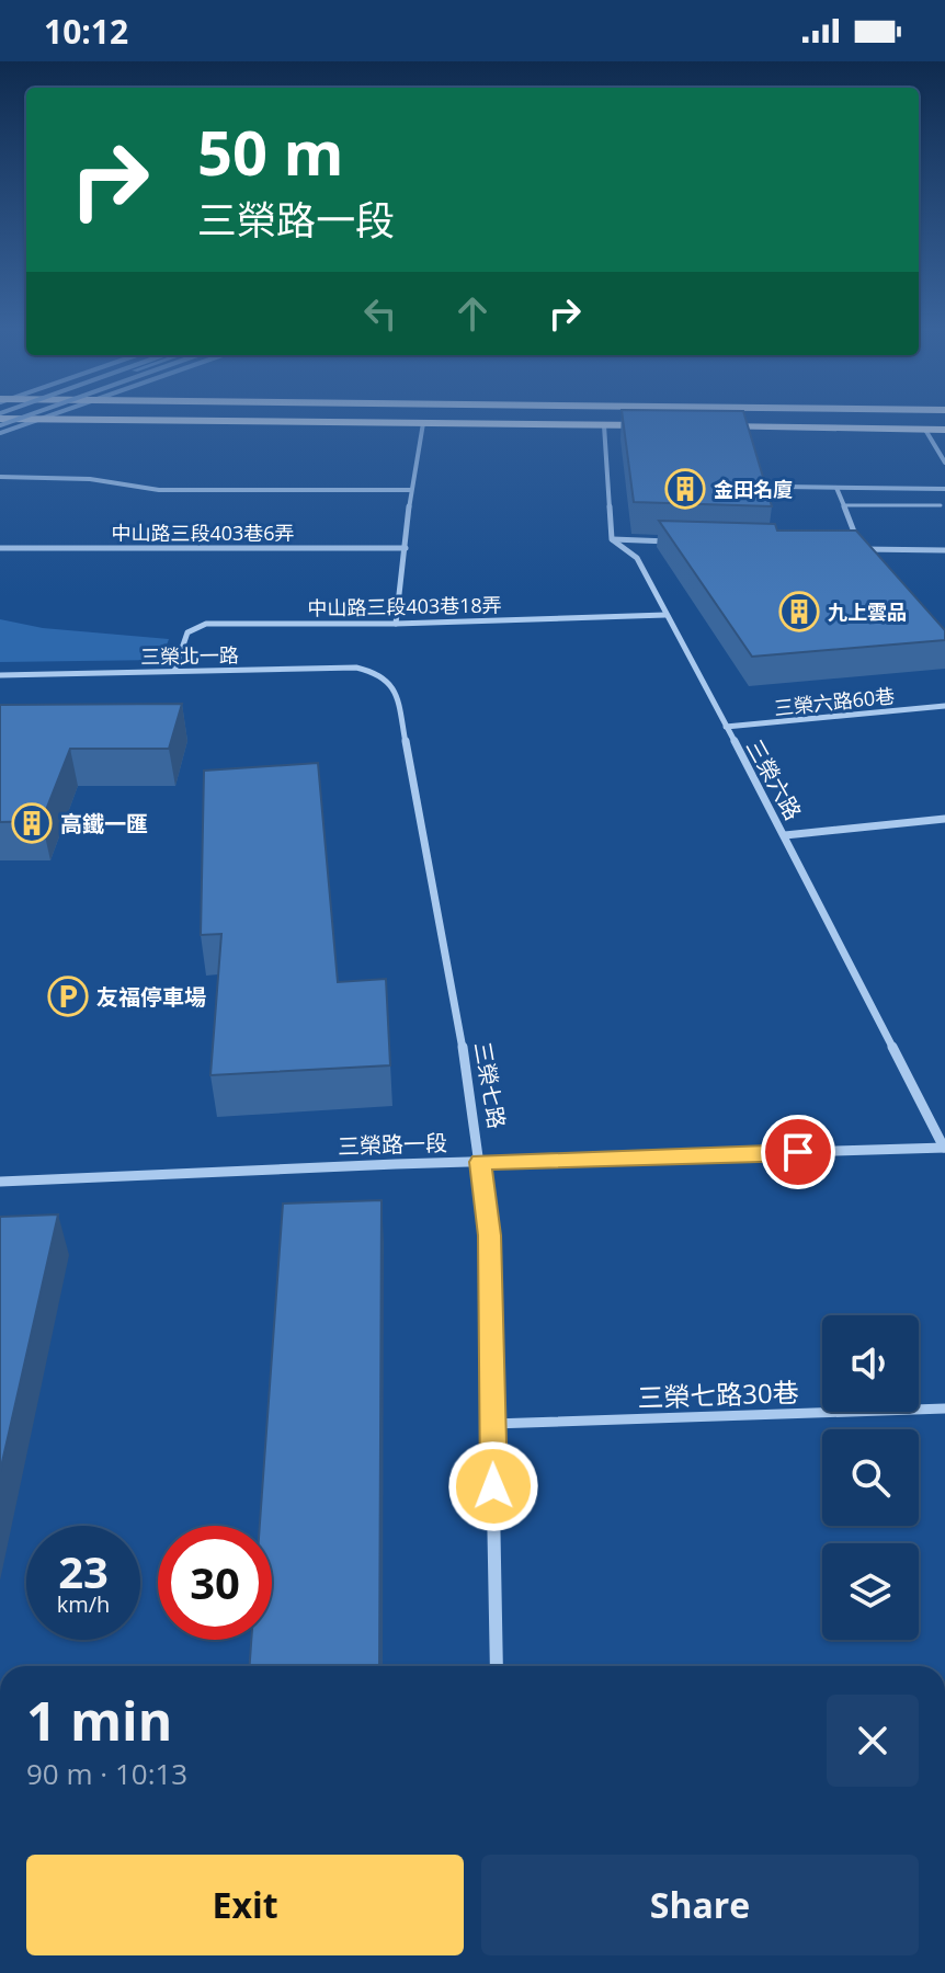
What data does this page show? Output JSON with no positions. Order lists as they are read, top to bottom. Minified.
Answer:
{"streets":{"street":["中山路三段403巷6弄","中山路三段403巷18弄","三榮北一路","三榮六路60巷","三榮六路","三榮七路","三榮路一段","三榮七路30巷"]},"crossings":[["中山路三段403巷18弄","三榮北一路"],["中山路三段403巷18弄","三榮六路"],["三榮北一路","三榮七路"],["三榮六路60巷","三榮六路"],["三榮六路","三榮路一段"],["三榮七路","三榮路一段"],["三榮七路","三榮七路30巷"]],"places":{"building":["金田名廈","九上雲品","高鐵一匯"],"parking":["友福停車場"]},"page":{"status":"10:12","turn":["50 m","三榮路一段"],"speed":"23 km/h","limit":"30","heading":["1 min","90 m · 10:13"],"buttons":["Exit","Share"]}}
